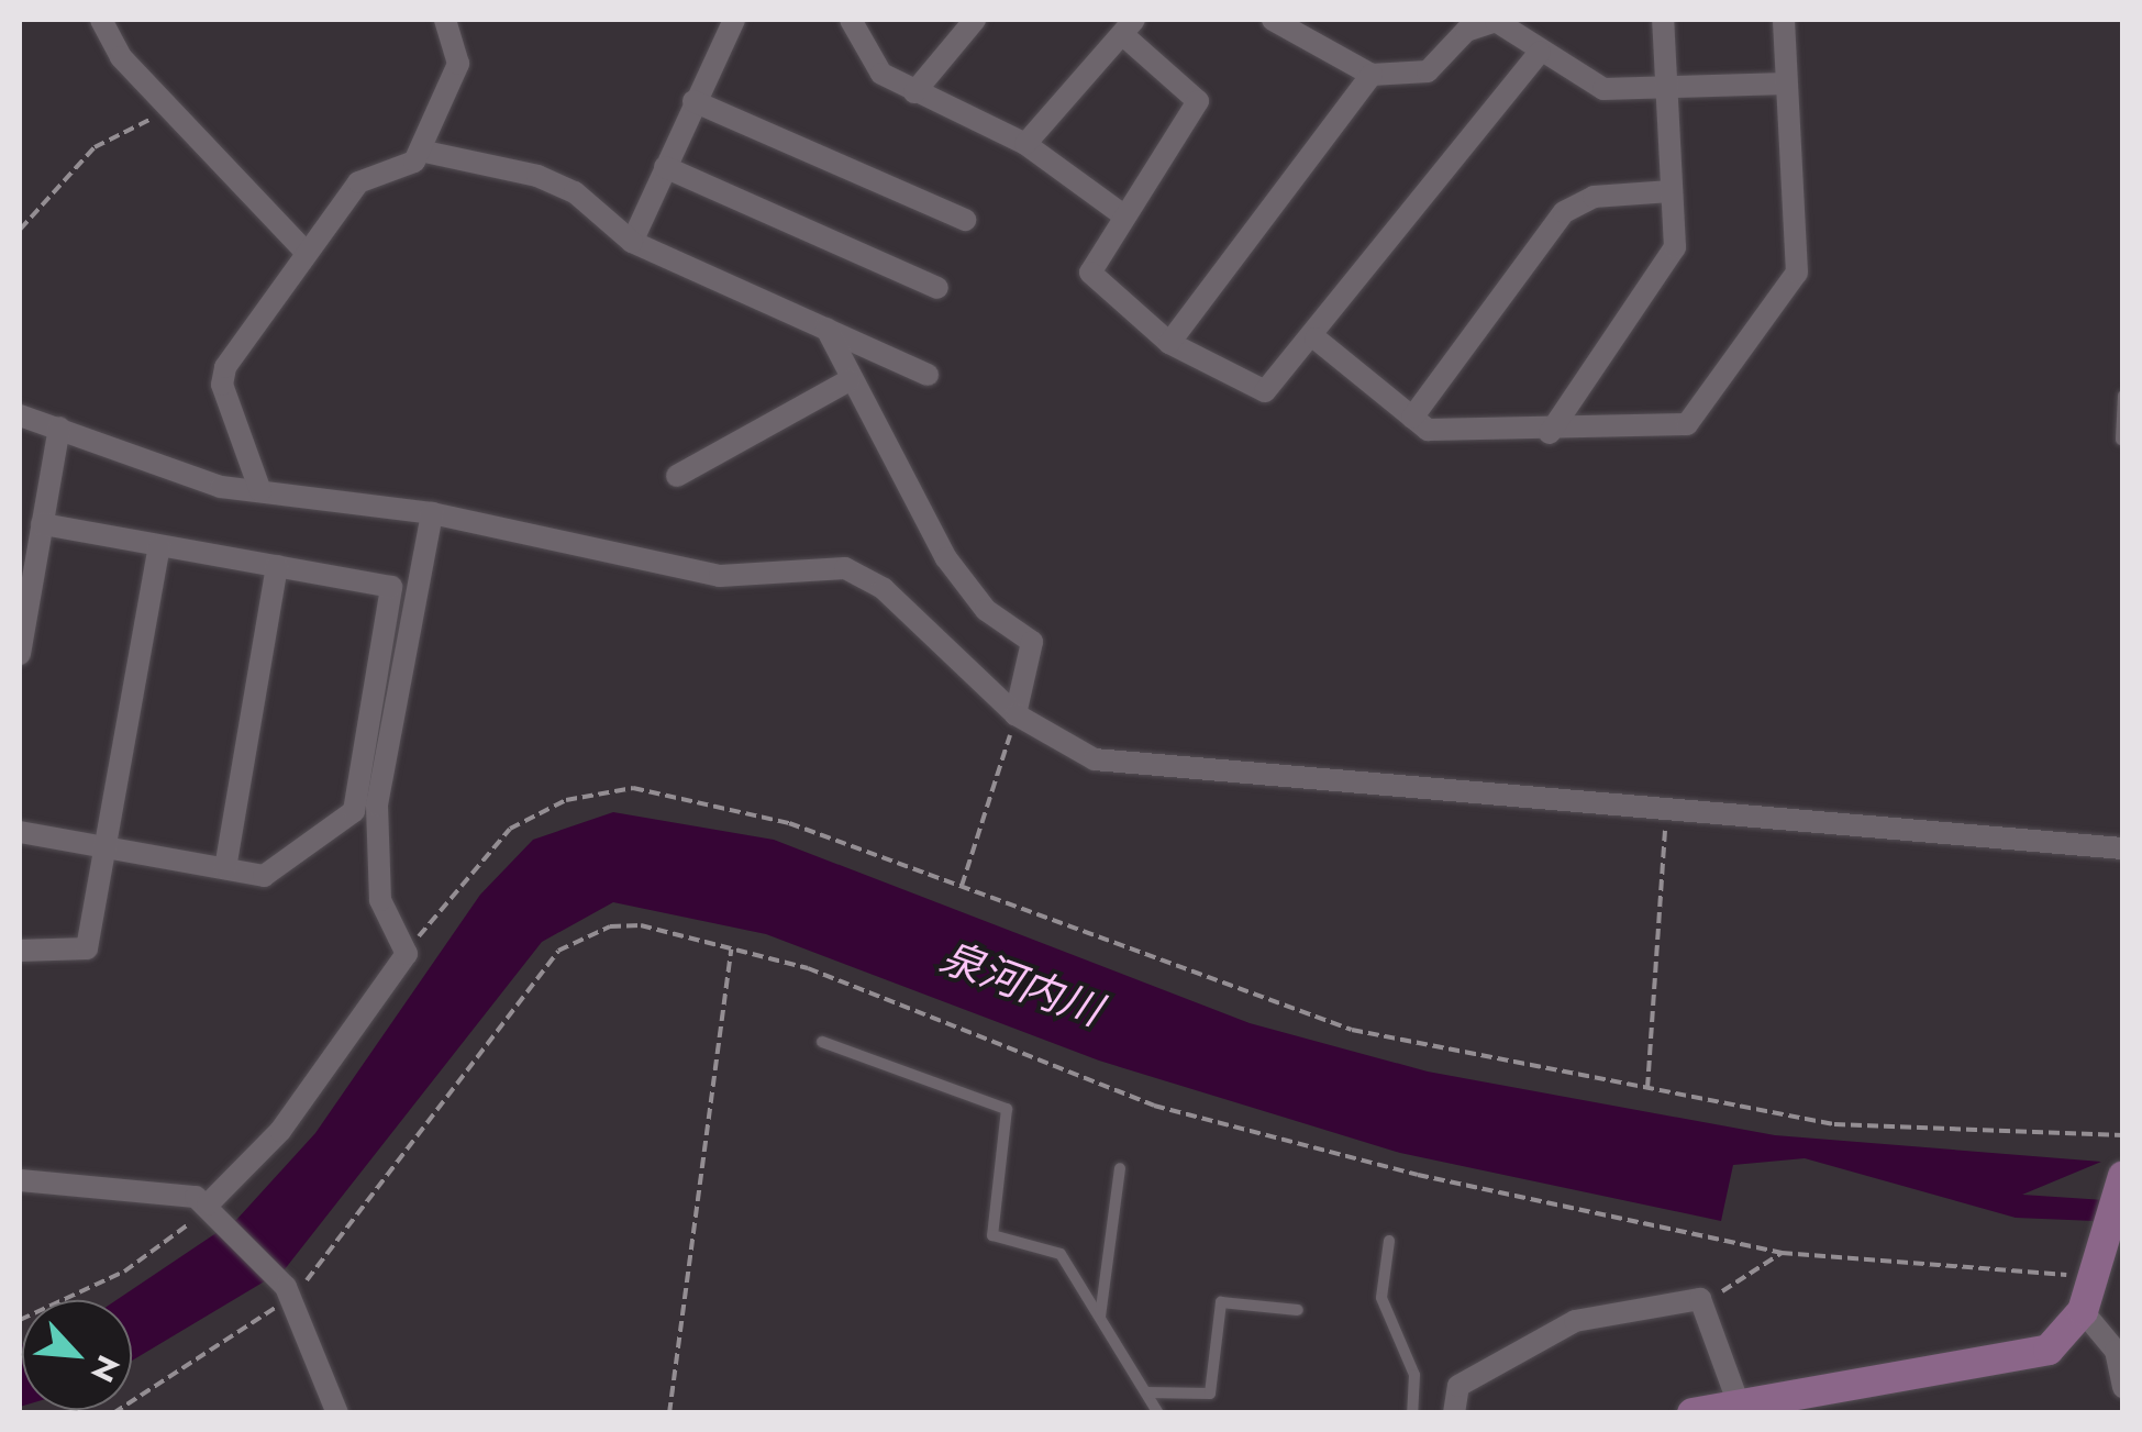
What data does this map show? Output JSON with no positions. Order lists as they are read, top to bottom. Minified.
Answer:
{"water":["泉河内川"],"north":"bottom right"}
